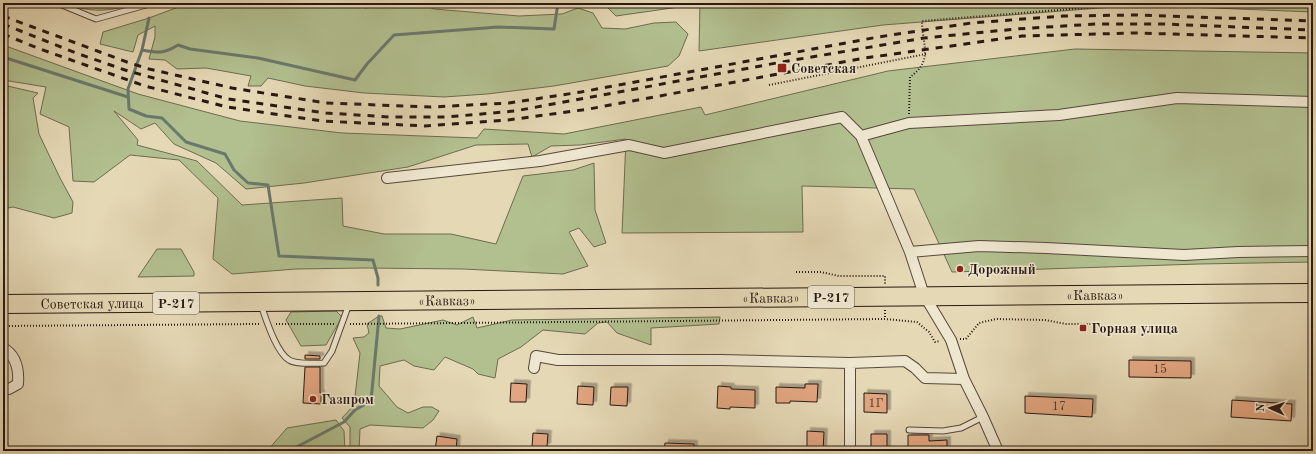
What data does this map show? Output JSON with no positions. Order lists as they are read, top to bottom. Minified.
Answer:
{"streets":{"highway":["«Кавказ»","Р-217","Советская улица"]},"crossings":[["«Кавказ»","Советская улица"]],"places":{"transit":["Советская","Горная улица"],"other":["Дорожный","Газпром"]},"house_numbers":["15","1Г","17"],"north":"left"}
